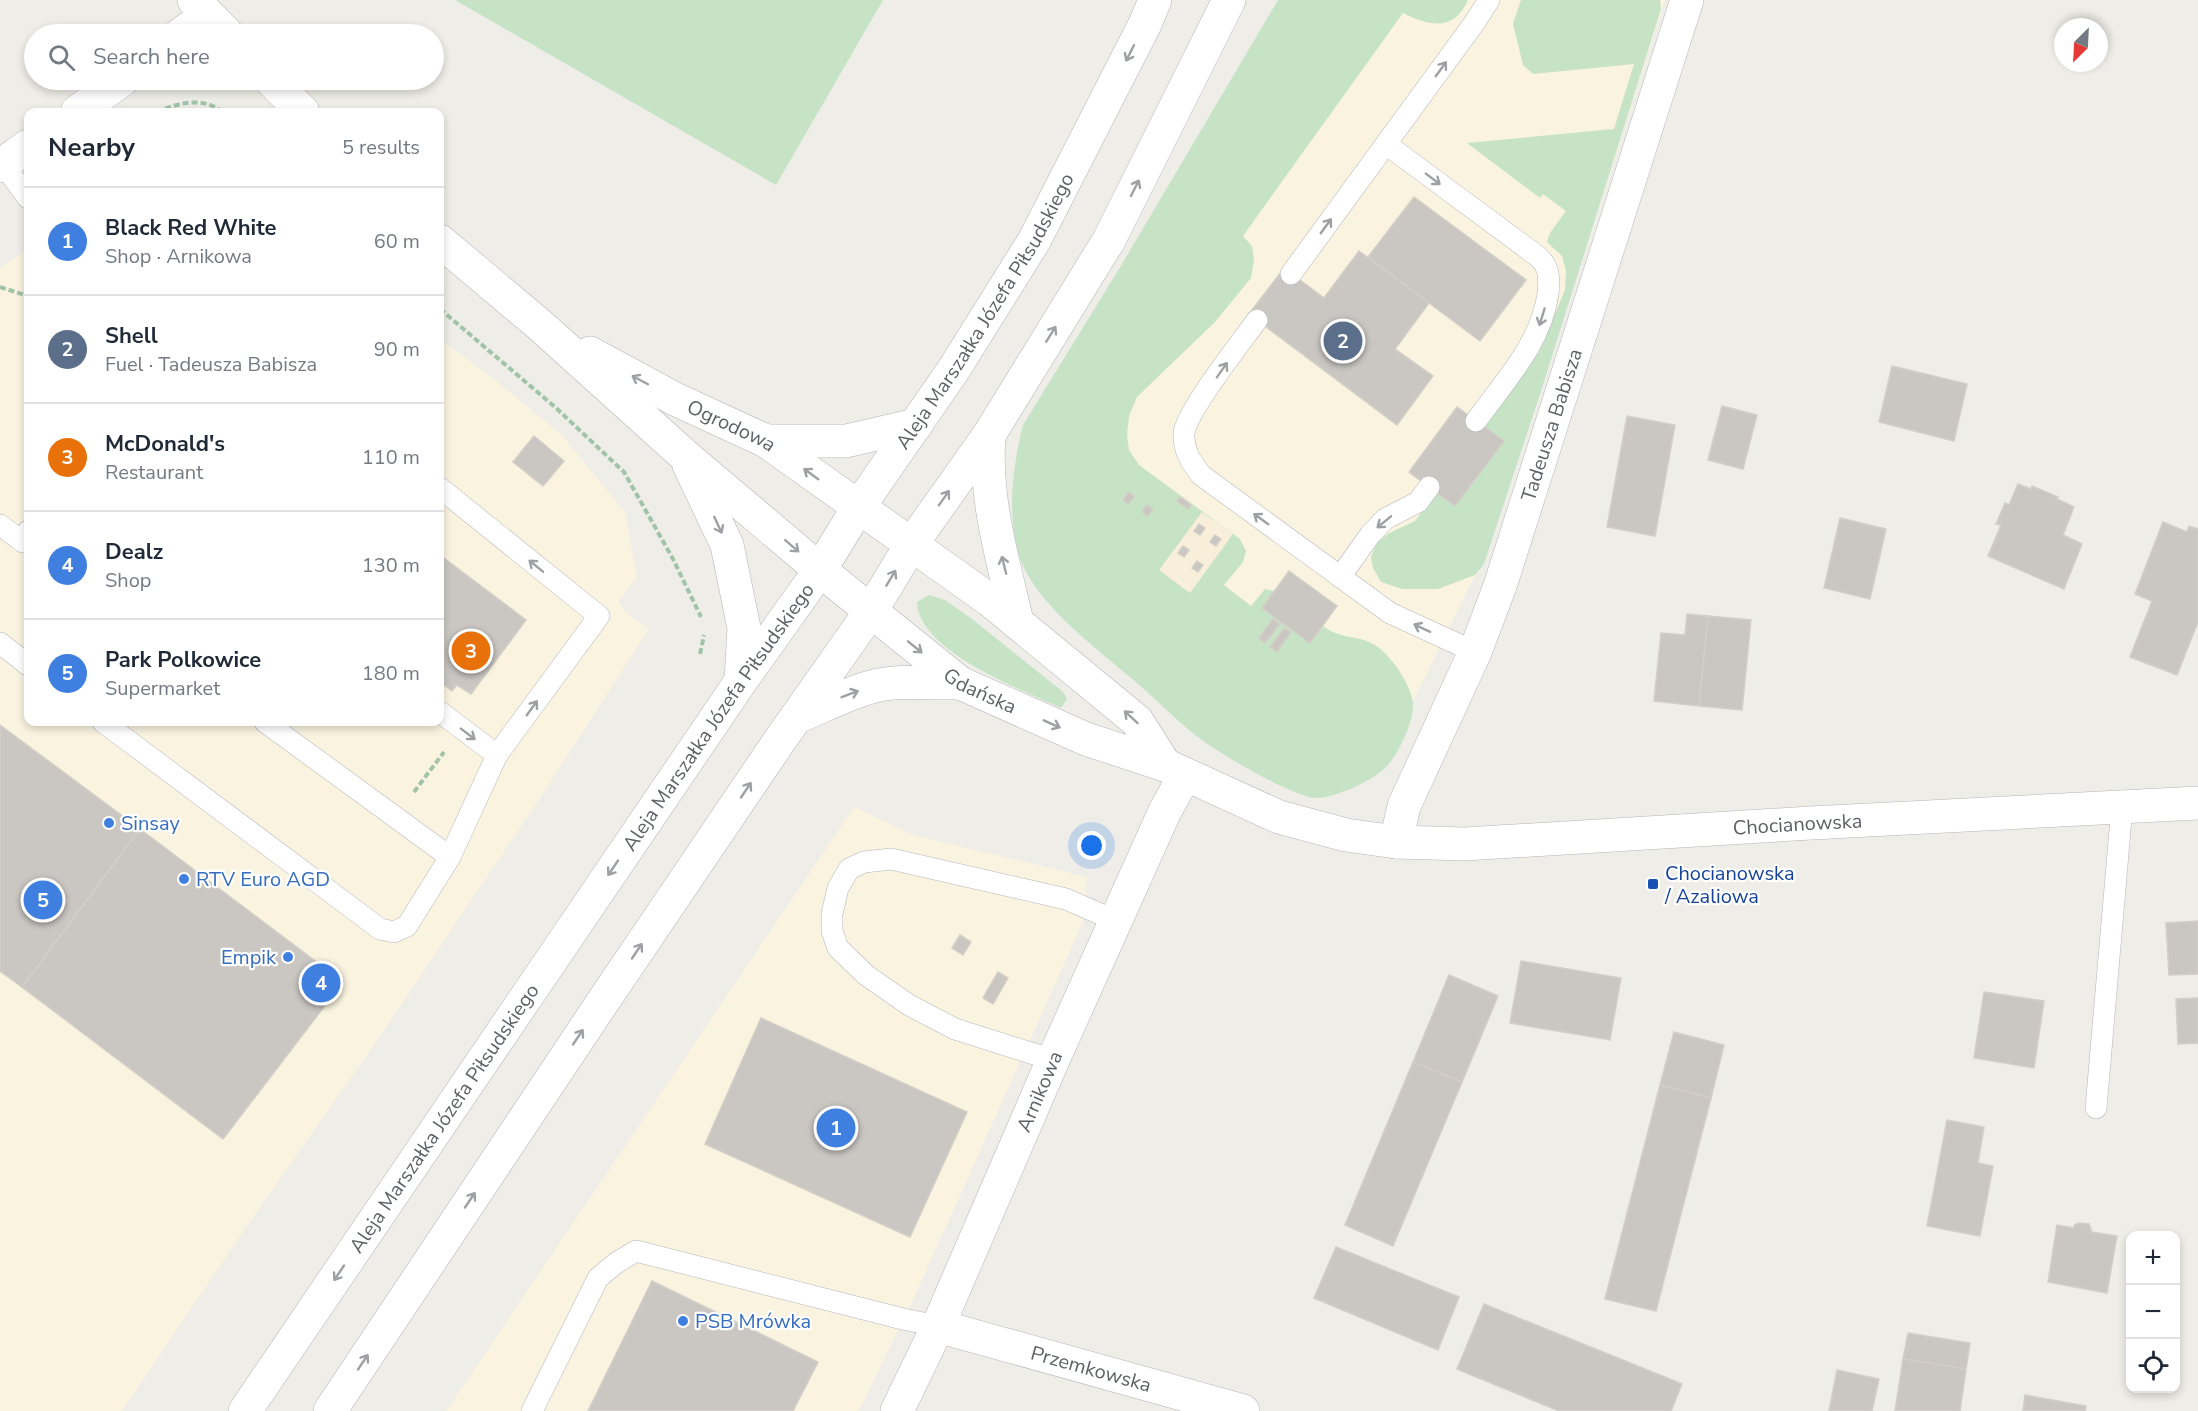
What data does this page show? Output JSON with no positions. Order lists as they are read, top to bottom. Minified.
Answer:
{"streets":{"street":["Aleja Marszałka Józefa Piłsudskiego","Tadeusza Babisza","Ogrodowa","Gdańska","Chocianowska","Arnikowa","Przemkowska"]},"crossings":[["Aleja Marszałka Józefa Piłsudskiego","Ogrodowa"],["Aleja Marszałka Józefa Piłsudskiego","Gdańska"],["Tadeusza Babisza","Gdańska"],["Tadeusza Babisza","Chocianowska"],["Ogrodowa","Gdańska"],["Gdańska","Chocianowska"],["Gdańska","Arnikowa"],["Arnikowa","Przemkowska"]],"places":{"other":["Sinsay","RTV Euro AGD","Empik","PSB Mrówka"],"transit":["Chocianowska / Azaliowa"]},"north":"bottom left","page":{"search":"Search here","heading":["Nearby","5 results"],"list":[{"mark":"1","name":"Black Red White","note":"Shop · Arnikowa","value":"60 m"},{"mark":"2","name":"Shell","note":"Fuel · Tadeusza Babisza","value":"90 m"},{"mark":"3","name":"McDonald's","note":"Restaurant","value":"110 m"},{"mark":"4","name":"Dealz","note":"Shop","value":"130 m"},{"mark":"5","name":"Park Polkowice","note":"Supermarket","value":"180 m"}],"pins":["2","3","5","4","1"],"map_buttons":["+","−"]}}
